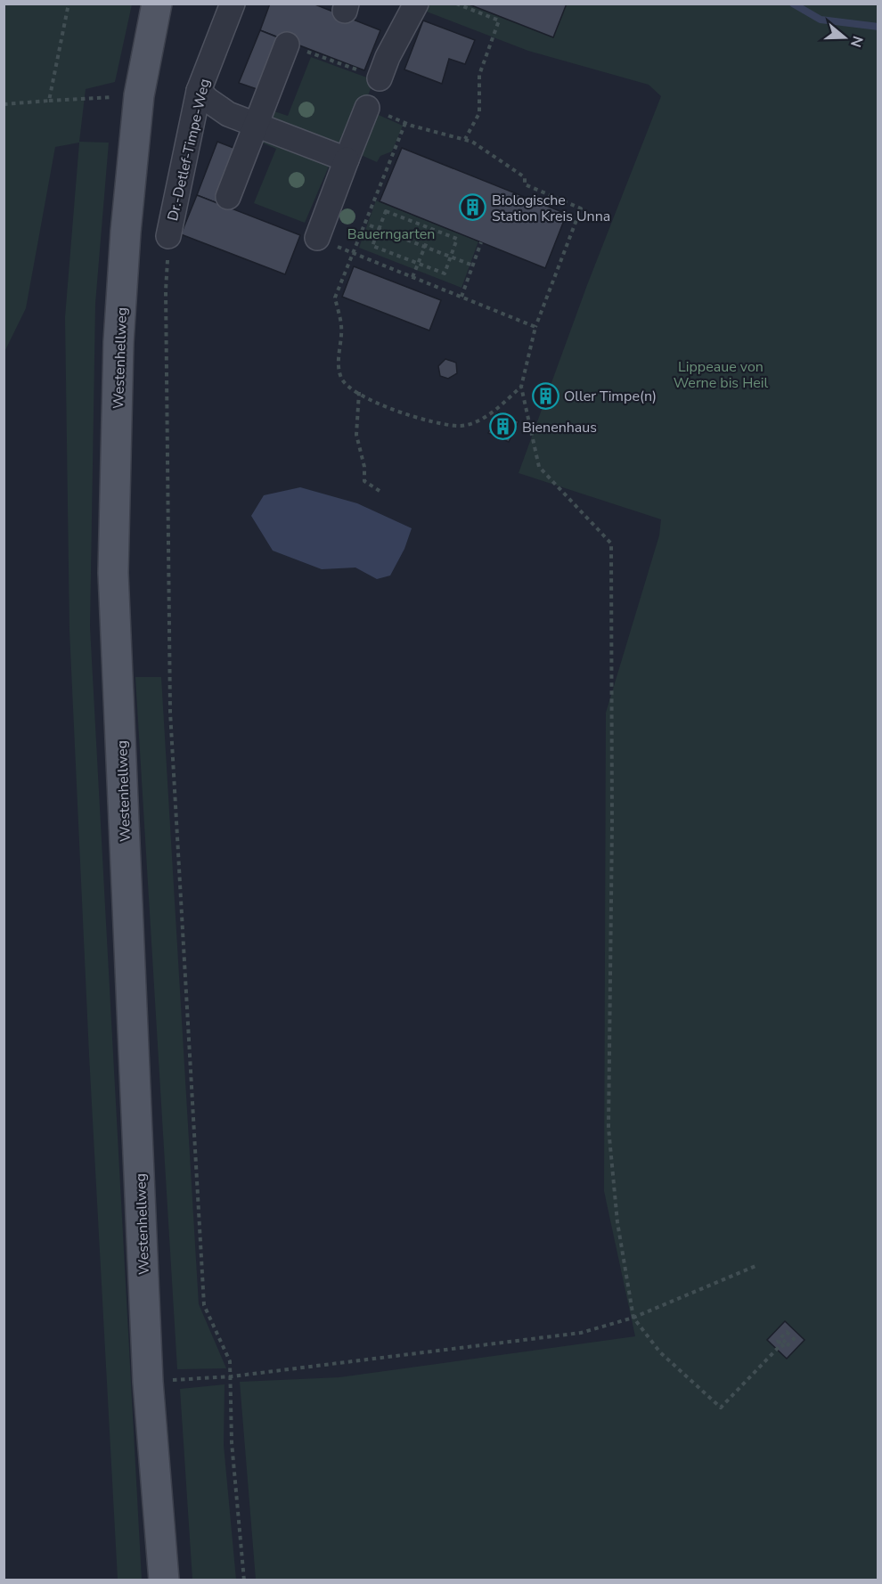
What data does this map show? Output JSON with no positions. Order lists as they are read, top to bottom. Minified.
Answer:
{"streets":{"main road":["Westenhellweg"],"lane":["Dr.-Detlef-Timpe-Weg"]},"parks":["Bauerngarten","Lippeaue von Werne bis Heil"],"places":{"building":["Biologische Station Kreis Unna","Oller Timpe(n)","Bienenhaus"]},"north":"right"}
